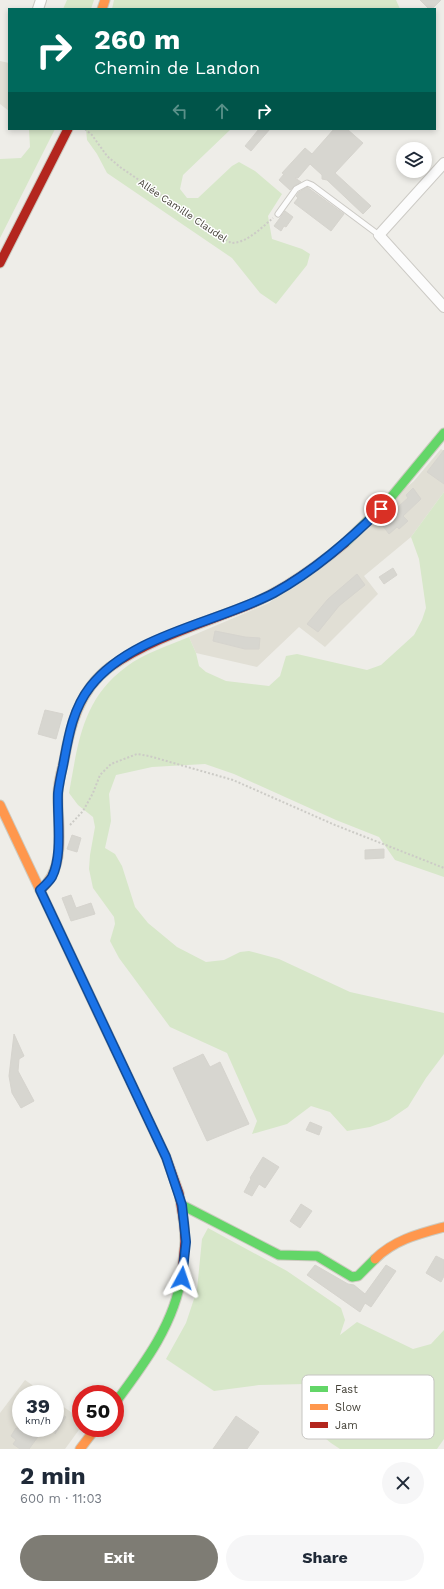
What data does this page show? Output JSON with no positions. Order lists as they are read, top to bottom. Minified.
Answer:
{"streets":{"path":["Allée Camille Claudel"]},"legend":["Fast","Slow","Jam"],"page":{"turn":["260 m","Chemin de Landon"],"speed":"39 km/h","limit":"50","heading":["2 min","600 m · 11:03"],"buttons":["Exit","Share"]}}
